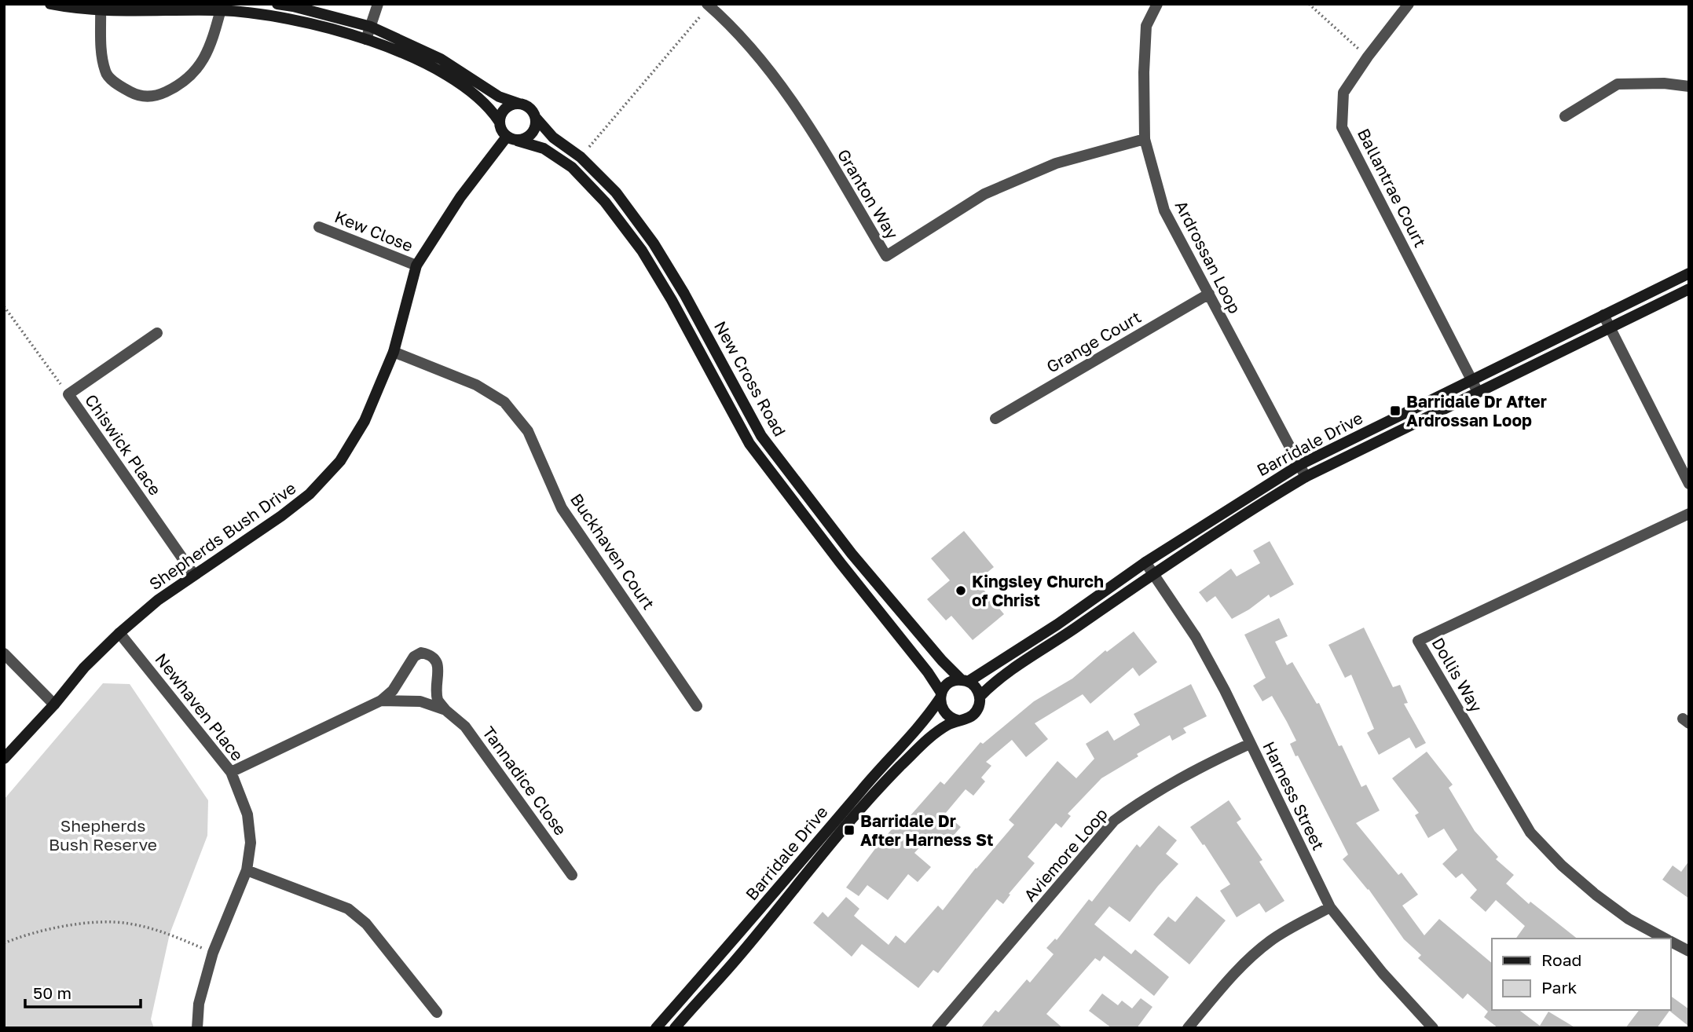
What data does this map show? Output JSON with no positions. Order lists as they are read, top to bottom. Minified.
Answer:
{"streets":{"street":["Ballantrae Court","Granton Way","Kew Close","Ardrossan Loop","Grange Court","New Cross Road","Barridale Drive","Chiswick Place","Shepherds Bush Drive","Buckhaven Court","Dollis Way","Newhaven Place","Tannadice Close","Harness Street","Aviemore Loop"]},"crossings":[["Ballantrae Court","Barridale Drive"],["Granton Way","Ardrossan Loop"],["Kew Close","Shepherds Bush Drive"],["Ardrossan Loop","Grange Court"],["Ardrossan Loop","Barridale Drive"],["New Cross Road","Barridale Drive"],["New Cross Road","Shepherds Bush Drive"],["Barridale Drive","Harness Street"],["Chiswick Place","Shepherds Bush Drive"],["Shepherds Bush Drive","Buckhaven Court"],["Shepherds Bush Drive","Newhaven Place"],["Newhaven Place","Tannadice Close"],["Harness Street","Aviemore Loop"]],"parks":["Shepherds Bush Reserve"],"places":{"transit":["Barridale Dr After Ardrossan Loop","Barridale Dr After Harness St"],"other":["Kingsley Church of Christ"]},"legend":["Road","Park"],"scale_bar":"50 m"}
